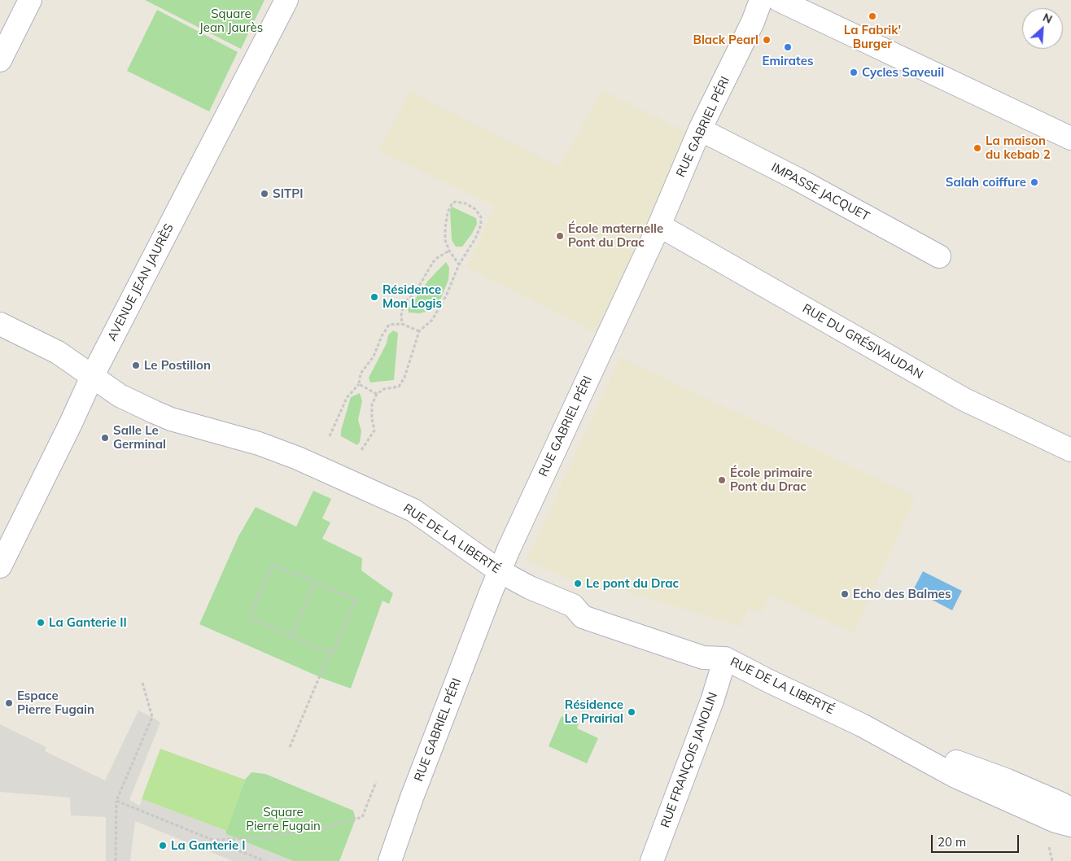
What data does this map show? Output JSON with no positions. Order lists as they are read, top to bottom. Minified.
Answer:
{"streets":{"street":["RUE GABRIEL PÉRI","IMPASSE JACQUET","AVENUE JEAN JAURÈS","RUE DU GRÉSIVAUDAN","RUE DE LA LIBERTÉ","RUE FRANÇOIS JANOLIN"]},"crossings":[["RUE GABRIEL PÉRI","IMPASSE JACQUET"],["RUE GABRIEL PÉRI","RUE DU GRÉSIVAUDAN"],["RUE GABRIEL PÉRI","RUE DE LA LIBERTÉ"],["AVENUE JEAN JAURÈS","RUE DE LA LIBERTÉ"],["RUE DE LA LIBERTÉ","RUE FRANÇOIS JANOLIN"]],"parks":["Square Jean Jaurès","Square Pierre Fugain"],"places":["La Fabrik' Burger","Black Pearl","Emirates","Cycles Saveuil","La maison du kebab 2","Salah coiffure","SITPI","École maternelle Pont du Drac","Résidence Mon Logis","Le Postillon","Salle Le Germinal","École primaire Pont du Drac","Le pont du Drac","Echo des Balmes","La Ganterie II","Espace Pierre Fugain","Résidence Le Prairial","La Ganterie I"],"scale_bar":"20 m","north":"top right"}
